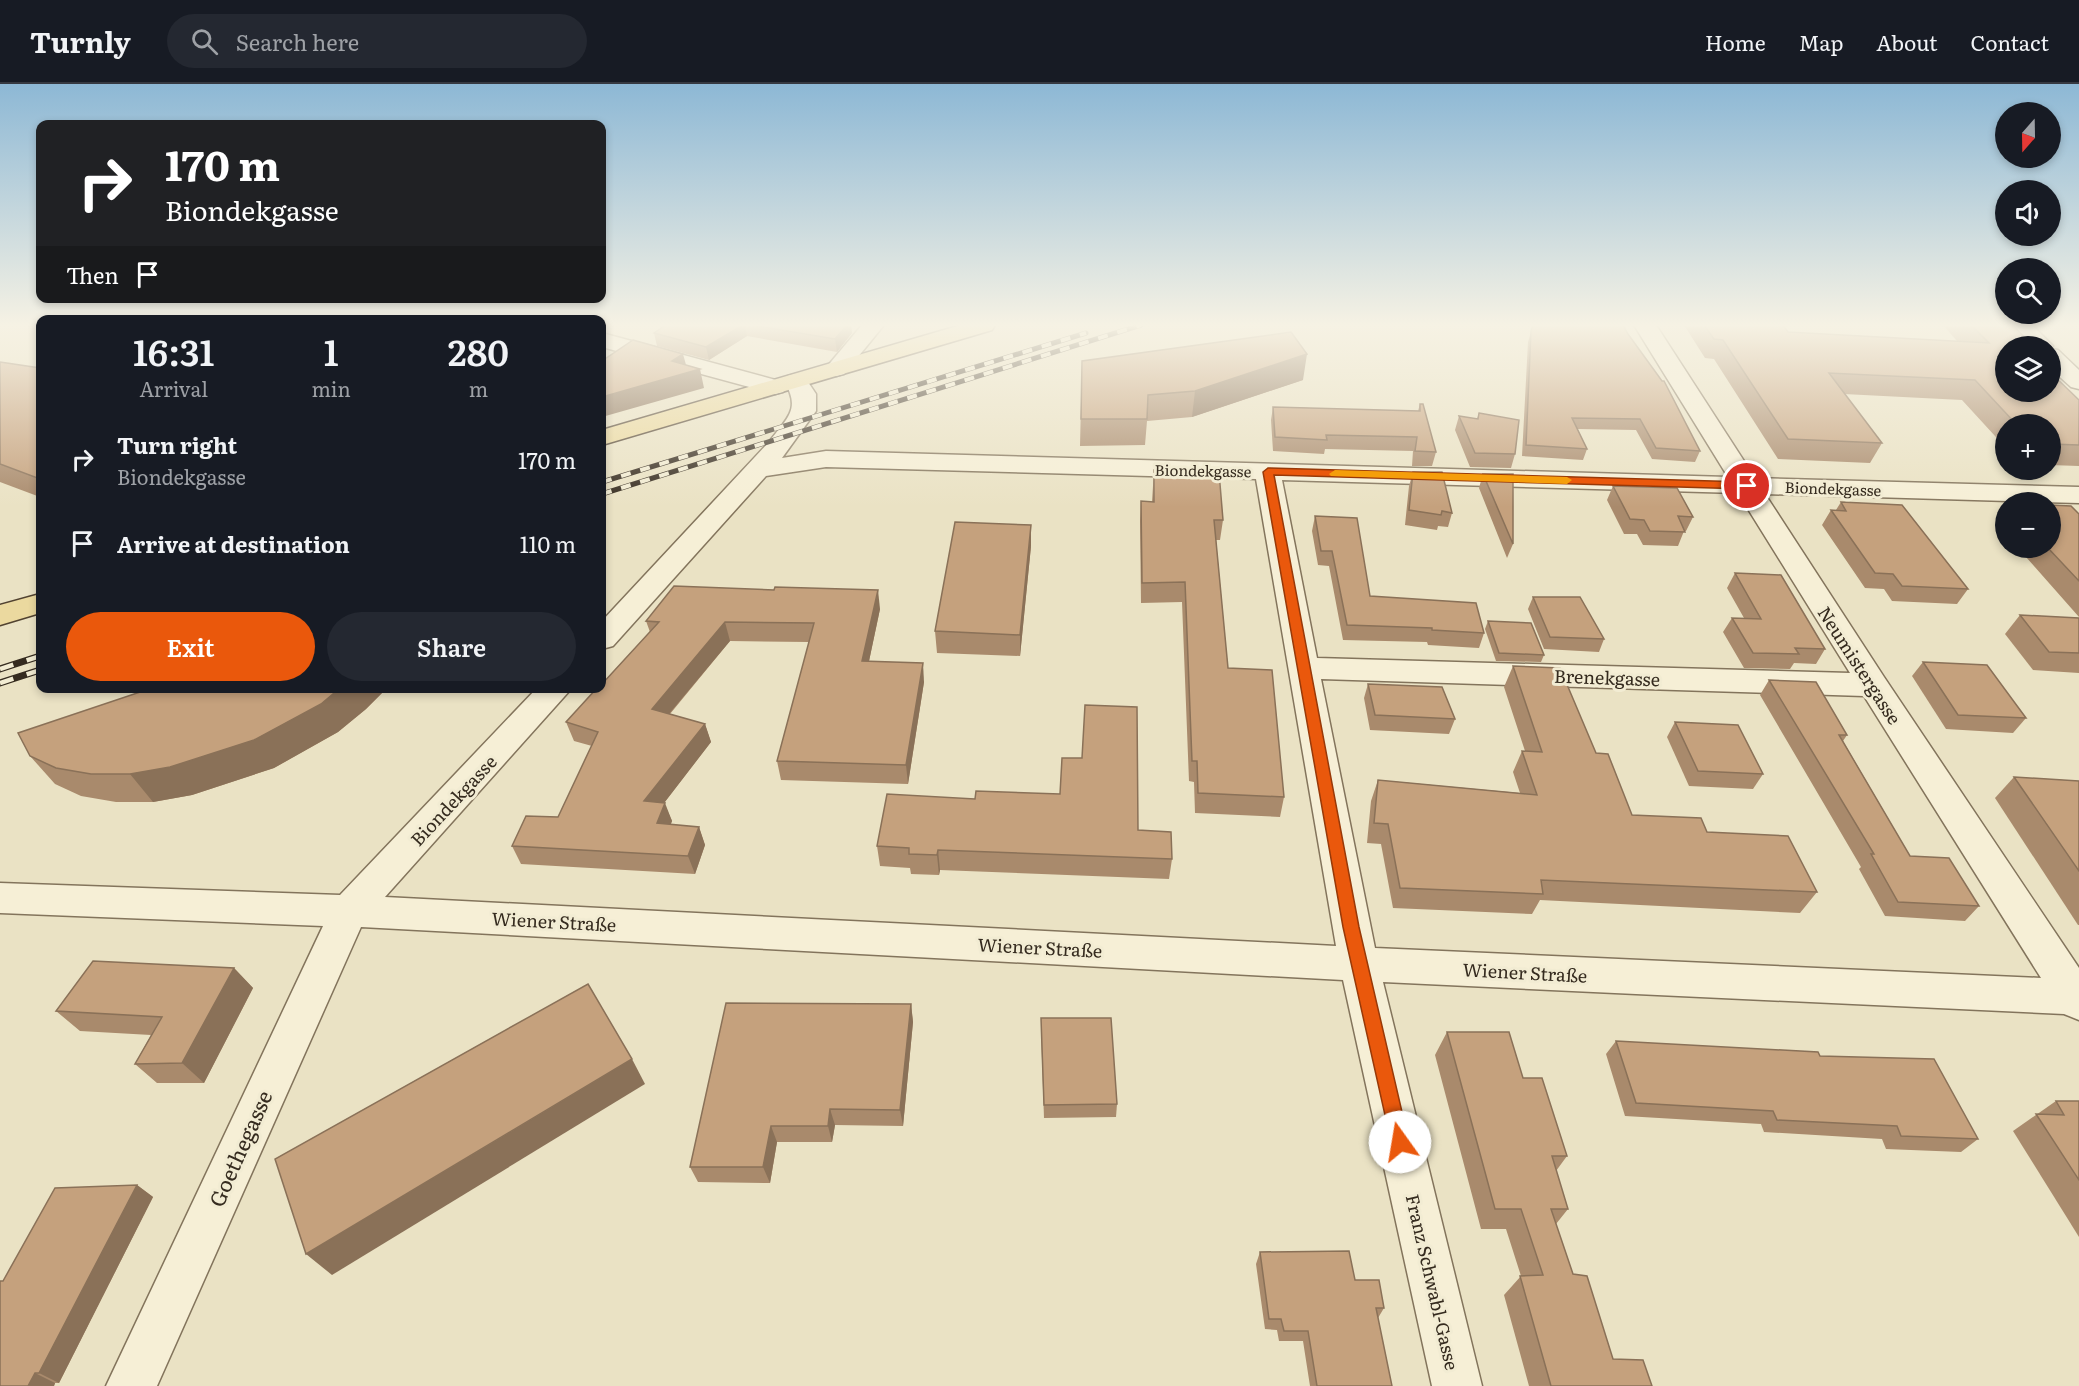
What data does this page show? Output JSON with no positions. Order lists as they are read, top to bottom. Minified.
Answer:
{"streets":{"street":["Biondekgasse","Neumistergasse","Brenekgasse","Wiener Straße","Goethegasse","Franz Schwabl-Gasse"]},"crossings":[["Biondekgasse","Neumistergasse"],["Biondekgasse","Wiener Straße"],["Biondekgasse","Goethegasse"],["Biondekgasse","Franz Schwabl-Gasse"],["Neumistergasse","Brenekgasse"],["Neumistergasse","Wiener Straße"],["Brenekgasse","Franz Schwabl-Gasse"],["Wiener Straße","Goethegasse"],["Wiener Straße","Franz Schwabl-Gasse"]],"north":"bottom","page":{"header":"Turnly","search":"Search here","nav":["Home","Map","About","Contact"],"map_buttons":["+","−"],"turn":["170 m","Biondekgasse"],"then":"Then","eta":["16:31","Arrival","1","min","280","m"],"list":[{"name":"Turn right","note":"Biondekgasse","value":"170 m"},{"name":"Arrive at destination","value":"110 m"}],"buttons":["Exit","Share"]}}
